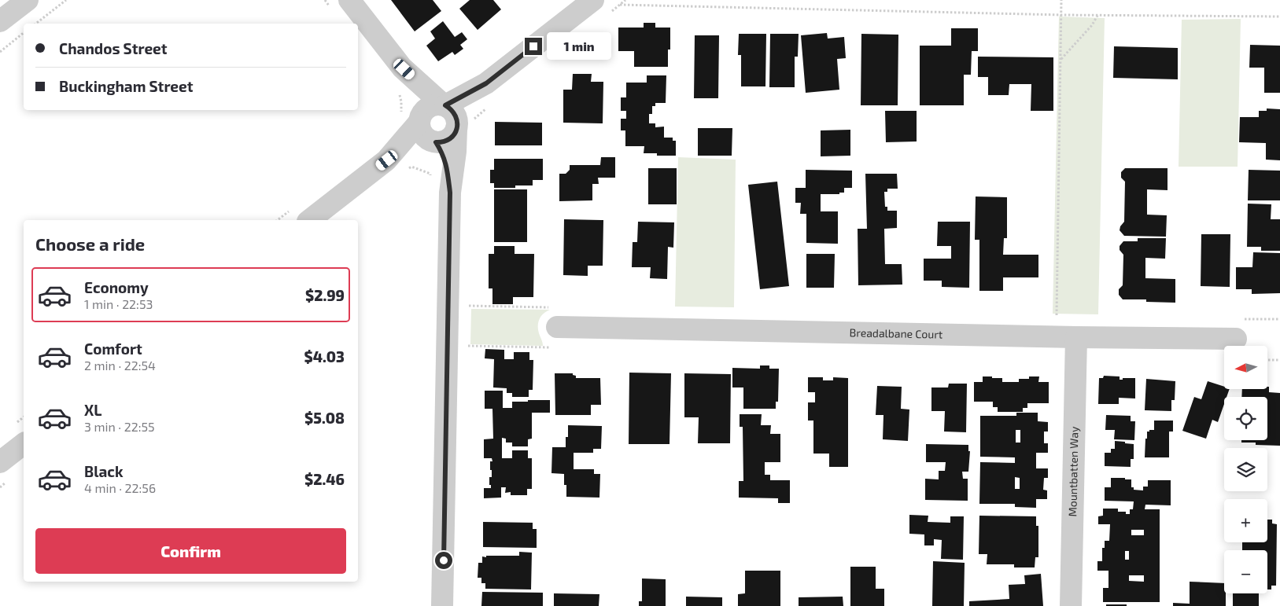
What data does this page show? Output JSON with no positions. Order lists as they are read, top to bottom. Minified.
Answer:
{"streets":{"street":["Breadalbane Court","Mountbatten Way"]},"crossings":[["Breadalbane Court","Mountbatten Way"]],"north":"left","page":{"banner":["Chandos Street","Buckingham Street"],"bubble":"1 min","heading":"Choose a ride","list":[{"name":"Economy","note":"1 min · 22:53","value":"$2.99"},{"name":"Comfort","note":"2 min · 22:54","value":"$4.03"},{"name":"XL","note":"3 min · 22:55","value":"$5.08"},{"name":"Black","note":"4 min · 22:56","value":"$2.46"}],"map_buttons":["+","−"],"buttons":"Confirm"}}
